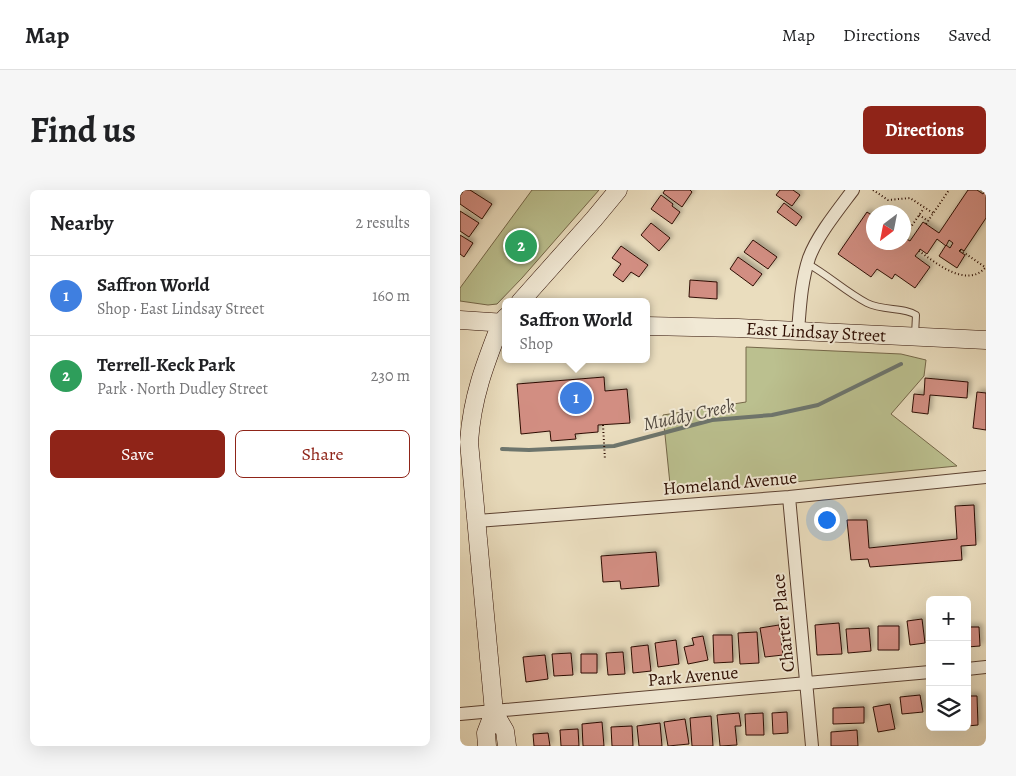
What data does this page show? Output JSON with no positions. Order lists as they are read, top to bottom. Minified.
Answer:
{"streets":{"street":["East Lindsay Street","Homeland Avenue","Charter Place","Park Avenue"]},"crossings":[["Homeland Avenue","Charter Place"],["Charter Place","Park Avenue"]],"water":["Muddy Creek"],"north":"bottom left","page":{"header":"Map","nav":["Map","Directions","Saved"],"title":"Find us","buttons":["Directions",["Save","Share"]],"heading":["Nearby","2 results"],"pins":["2","1"],"list":[{"mark":"1","name":"Saffron World","note":"Shop · East Lindsay Street","value":"160 m"},{"mark":"2","name":"Terrell-Keck Park","note":"Park · North Dudley Street","value":"230 m"}],"popup":["Saffron World","Shop"],"map_buttons":["+","−"]}}
